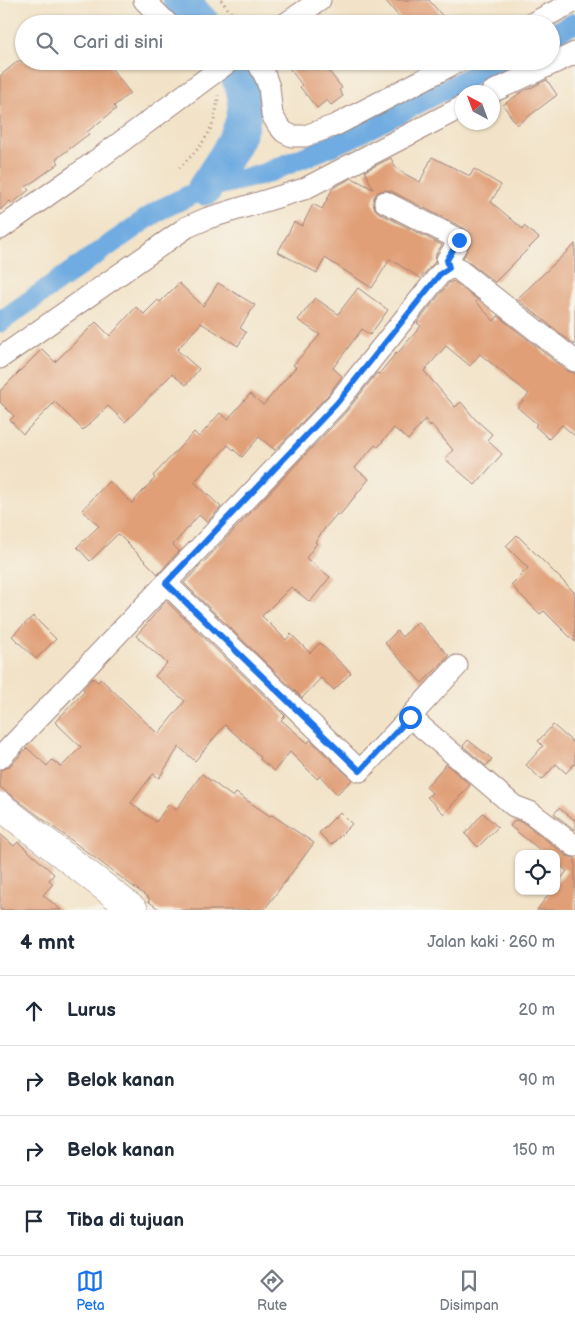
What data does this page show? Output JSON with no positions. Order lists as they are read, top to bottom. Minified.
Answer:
{"north":"top left","page":{"search":"Cari di sini","heading":["4 mnt","Jalan kaki · 260 m"],"list":[["Lurus","20 m"],["Belok kanan","90 m"],["Belok kanan","150 m"],"Tiba di tujuan"],"nav":["Peta","Rute","Disimpan"]}}
